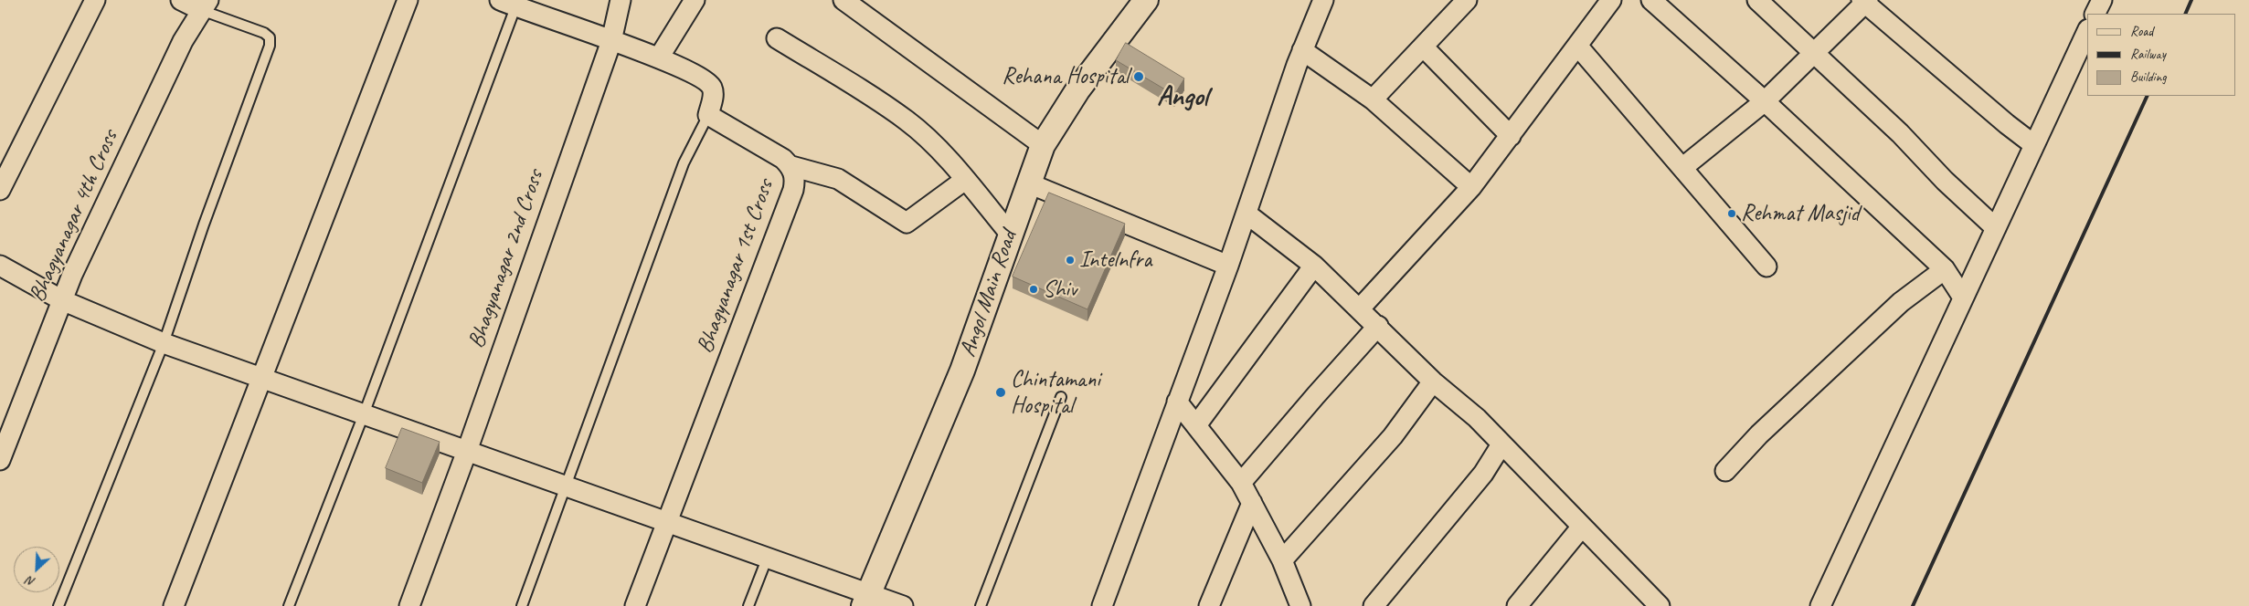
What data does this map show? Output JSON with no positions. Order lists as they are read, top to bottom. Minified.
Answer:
{"streets":{"street":["Bhagyanagar 4th Cross","Bhagyanagar 2nd Cross","Bhagyanagar 1st Cross","Angol Main Road"]},"districts":["Angol"],"places":["Rehana Hospital","Rehmat Masjid","Intelnfra","Shiv","Chintamani Hospital"],"legend":["Road","Railway","Building"],"north":"bottom left"}
